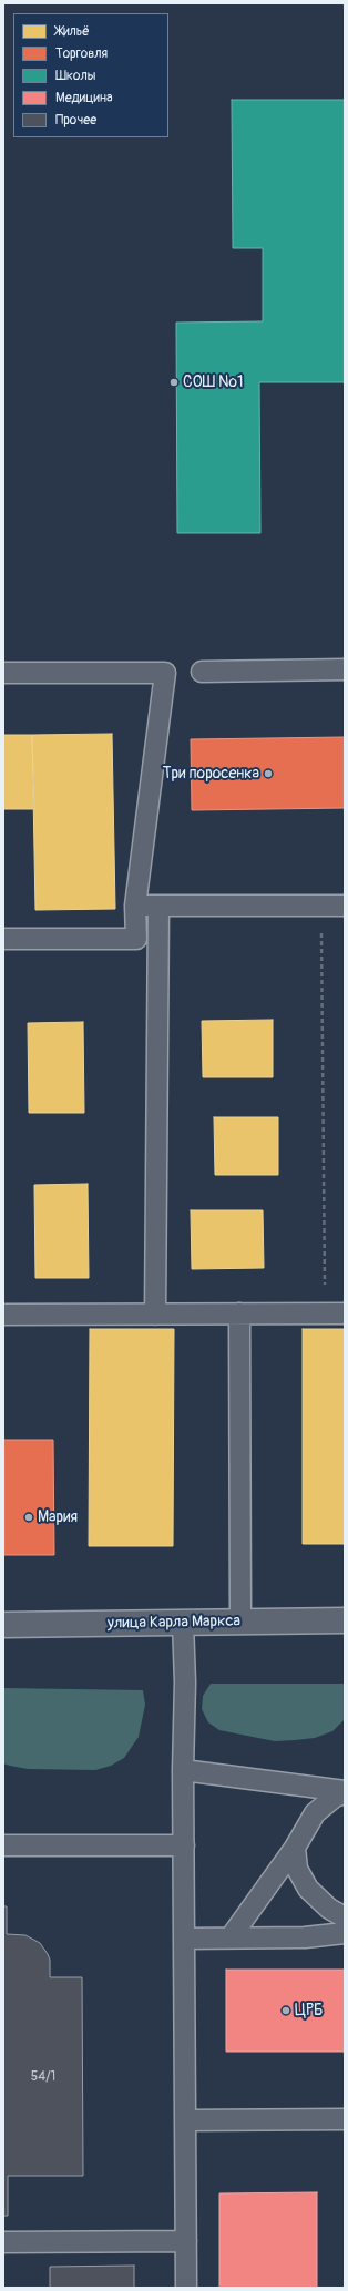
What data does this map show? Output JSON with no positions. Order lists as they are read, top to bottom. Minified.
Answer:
{"streets":{"street":["улица Карла Маркса"]},"places":["СОШ №1","Три поросенка","Мария","ЦРБ"],"house_numbers":["54/1"],"legend":["Жильё","Торговля","Школы","Медицина","Прочее"]}
